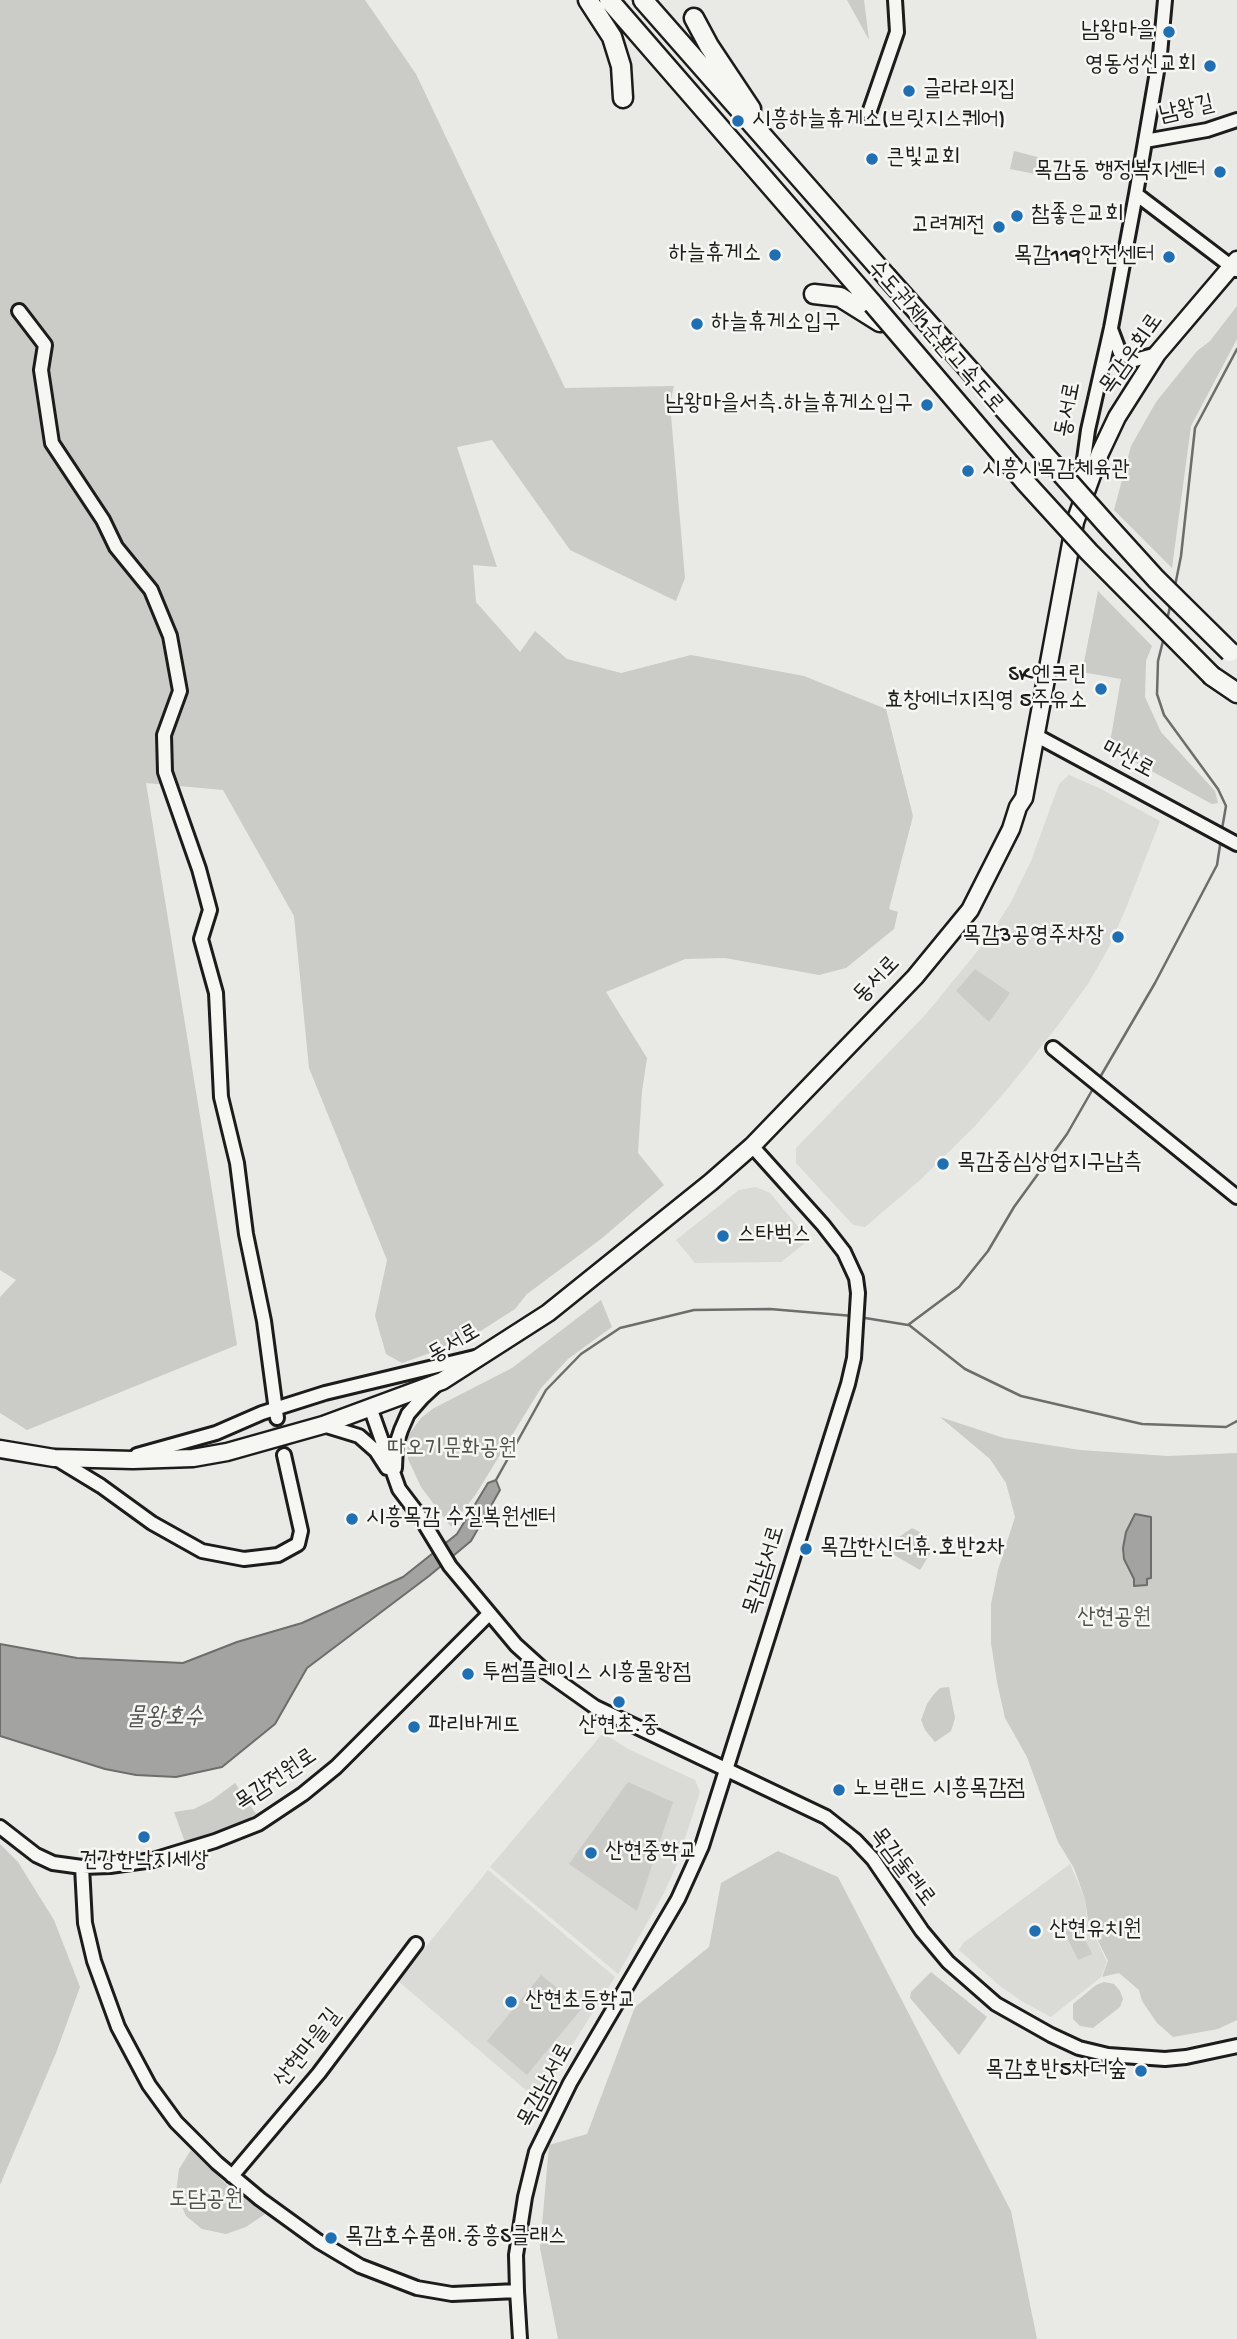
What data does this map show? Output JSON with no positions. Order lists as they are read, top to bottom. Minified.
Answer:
{"streets":{"highway":["수도권제1순환고속도로"],"main road":["목감우회로","동서로"],"street":["남왕길","마산로","목감남서로","목감전원로","목감둘레로","산현마을길"]},"crossings":[["남왕길","동서로"],["목감우회로","동서로"],["동서로","마산로"],["동서로","목감남서로"],["목감남서로","목감둘레로"],["목감전원로","목감둘레로"]],"water":["물왕호수"],"parks":["따오기문화공원","산현공원","도담공원"],"places":["남왕마을","영동성신교회","글라라의집","시흥하늘휴게소(브릿지스퀘어)","큰빛교회","목감동 행정복지센터","참좋은교회","고려계전","하늘휴게소","목감119안전센터","하늘휴게소입구","남왕마을서측.하늘휴게소입구","시흥시목감체육관","SK엔크린 효창에너지직영 5주유소","목감3공영주차장","목감중심상업지구남측","스타벅스","시흥목감 수질복원센터","목감한신더휴.호반2차","투썸플레이스 시흥물왕점","산현초.중","파리바게뜨","노브랜드 시흥목감점","건강한낙지세상","산현중학교","산현유치원","산현초등학교","목감호반5차더숲","목감호수품애.중흥S클래스"]}
